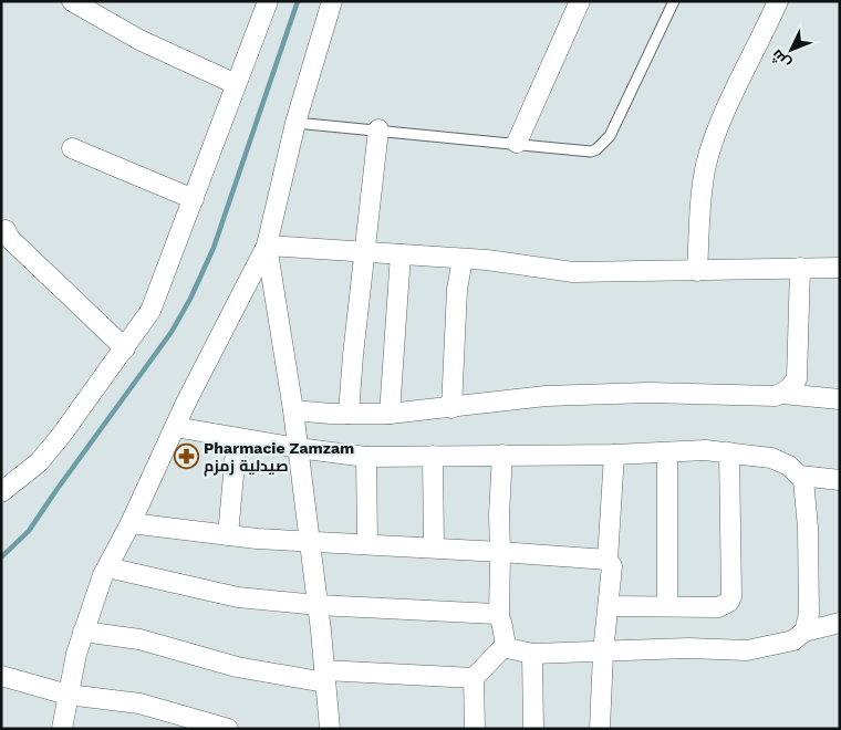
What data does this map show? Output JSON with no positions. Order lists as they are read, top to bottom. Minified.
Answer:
{"places":{"pharmacy":["Pharmacie Zamzam صيدلية زمزم"]},"north":"bottom left"}
